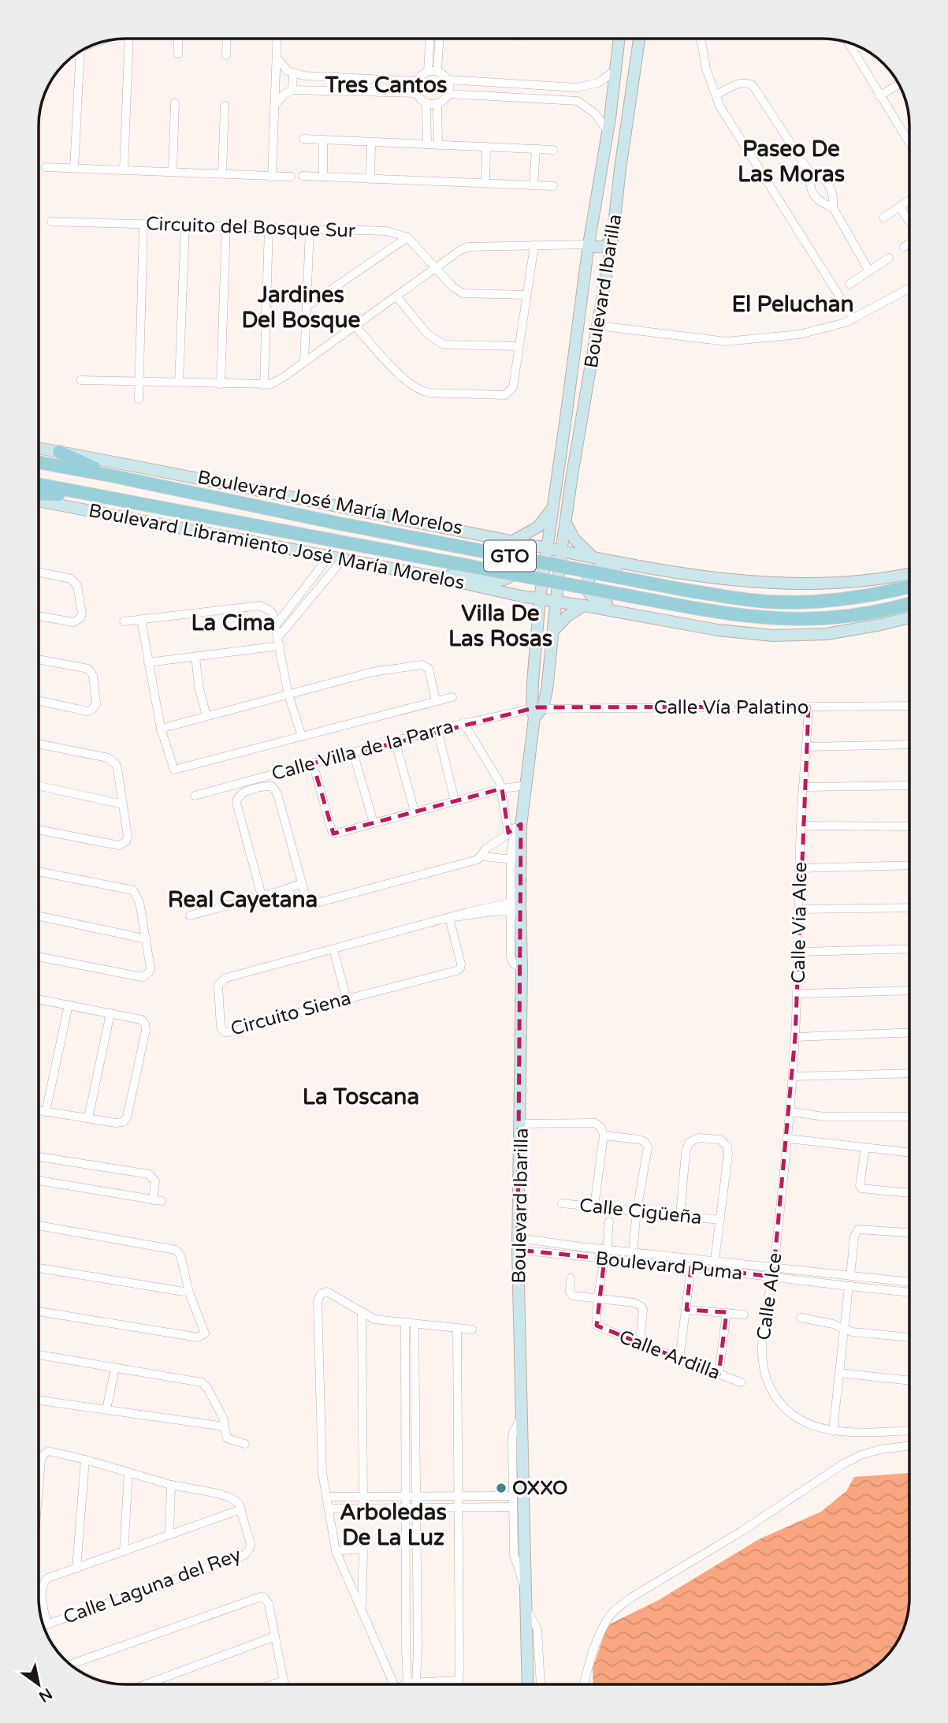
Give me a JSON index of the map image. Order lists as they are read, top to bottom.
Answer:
{
  "streets": {
    "main road": ["Boulevard José María Morelos", "GTO"],
    "street": [
      "Circuito del Bosque Sur",
      "Boulevard Ibarilla",
      "Boulevard Libramiento José María Morelos",
      "Calle Vía Palatino",
      "Calle Villa de la Parra",
      "Calle Vía Alce",
      "Circuito Siena",
      "Calle Cigüeña",
      "Boulevard Puma",
      "Calle Alce",
      "Calle Ardilla",
      "Calle Laguna del Rey"
    ]
  },
  "crossings": [
    ["Boulevard Ibarilla", "Boulevard Libramiento José María Morelos"],
    ["Boulevard Ibarilla", "Calle Vía Palatino"],
    ["Boulevard Ibarilla", "Calle Villa de la Parra"],
    ["Boulevard Ibarilla", "Circuito Siena"],
    ["Boulevard Ibarilla", "Boulevard Puma"],
    ["Calle Vía Palatino", "Calle Villa de la Parra"],
    ["Calle Vía Palatino", "Calle Vía Alce"],
    ["Calle Vía Alce", "Calle Alce"],
    ["Boulevard Puma", "Calle Alce"]
  ],
  "districts": [
    "Tres Cantos",
    "Paseo De Las Moras",
    "Jardines Del Bosque",
    "El Peluchan",
    "Villa De Las Rosas",
    "La Cima",
    "Real Cayetana",
    "La Toscana",
    "Arboledas De La Luz"
  ],
  "places": ["OXXO"],
  "north": "bottom right"
}
